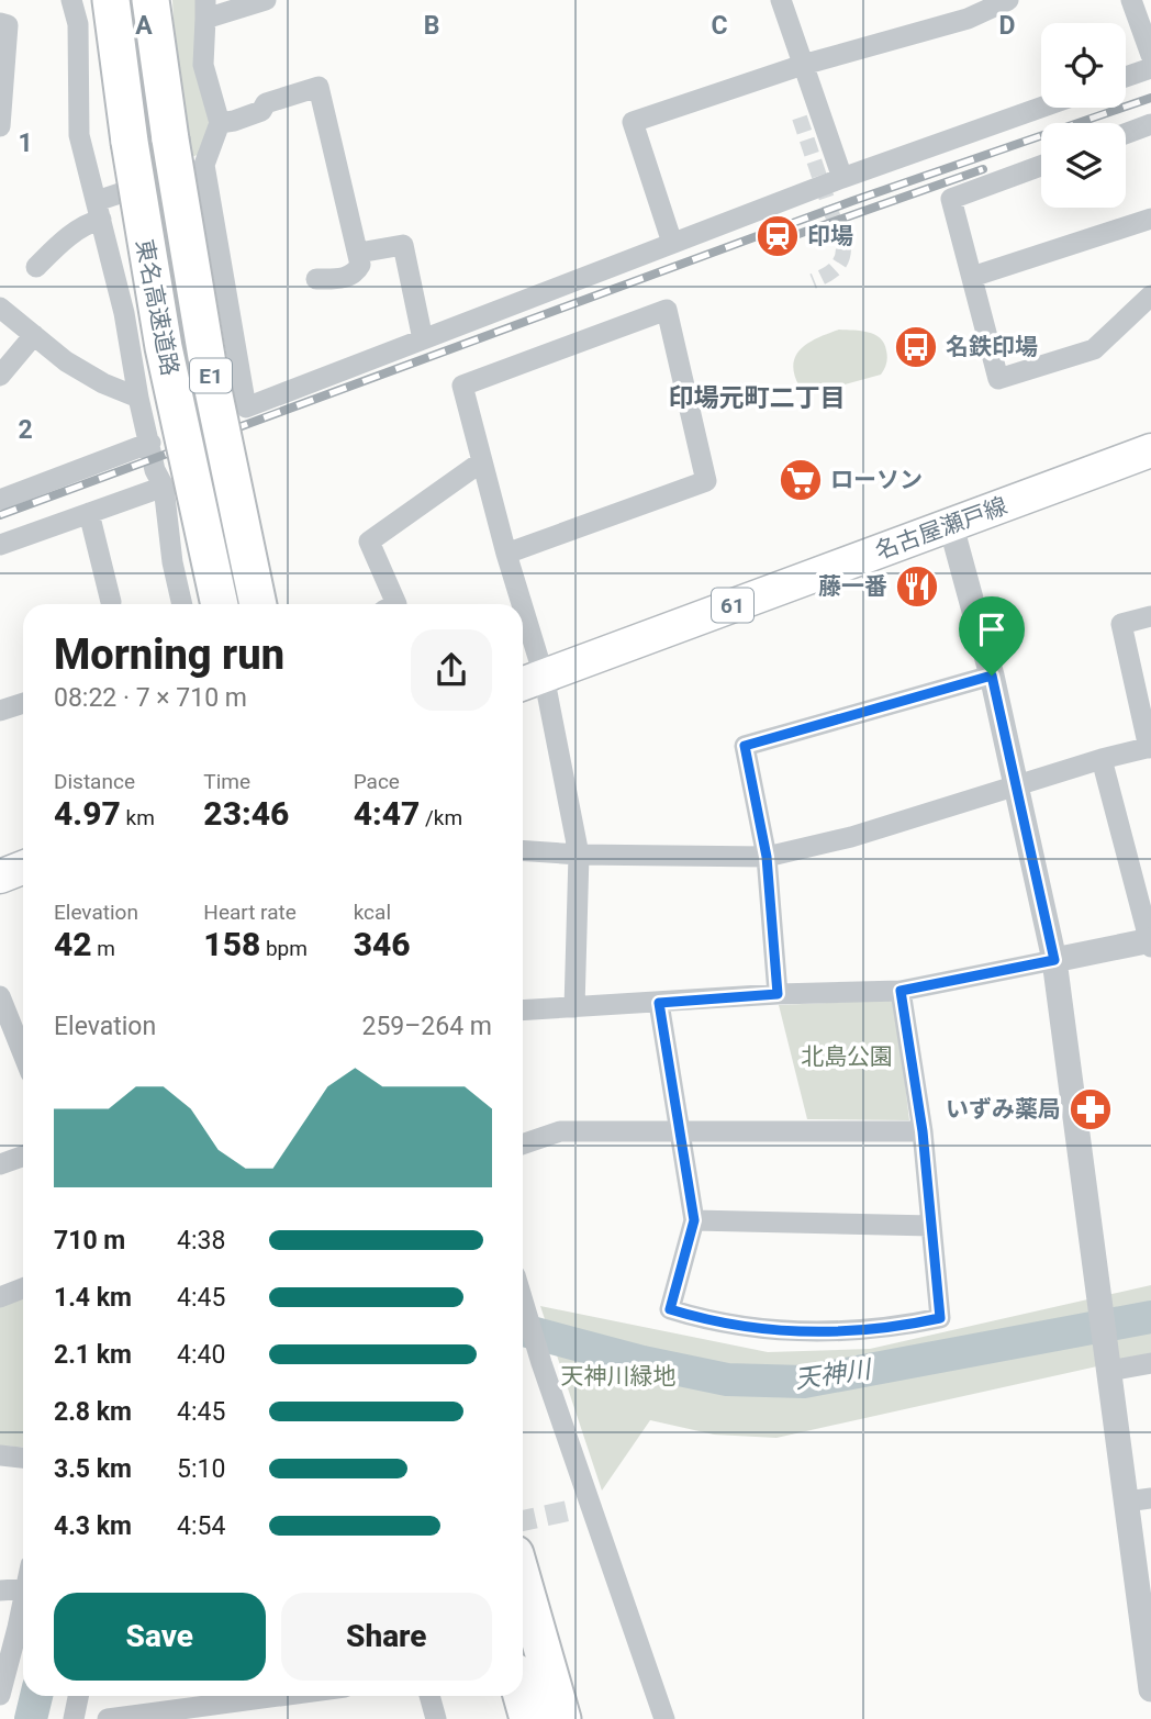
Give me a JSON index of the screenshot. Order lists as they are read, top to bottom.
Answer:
{
  "streets": {
    "highway": ["東名高速道路", "E1"],
    "main road": ["名古屋瀬戸線", "61"]
  },
  "districts": ["印場元町二丁目"],
  "water": ["天神川"],
  "parks": ["北島公園", "天神川緑地"],
  "places": {
    "station": ["印場"],
    "bus stop": ["名鉄印場"],
    "supermarket": ["ローソン"],
    "restaurant": ["藤一番"],
    "pharmacy": ["いずみ薬局"]
  },
  "page": {
    "heading": ["Morning run", "08:22 · 7 × 710 m"],
    "stats": [
      ["Distance", "4.97 km"],
      ["Time", "23:46"],
      ["Pace", "4:47 /km"],
      ["Elevation", "42 m"],
      ["Heart rate", "158 bpm"],
      ["kcal", "346"]
    ],
    "chart": ["Elevation", "259–264 m"],
    "list": [
      {
        "name": "710 m",
        "note": "4:38"
      },
      {
        "name": "1.4 km",
        "note": "4:45"
      },
      {
        "name": "2.1 km",
        "note": "4:40"
      },
      {
        "name": "2.8 km",
        "note": "4:45"
      },
      {
        "name": "3.5 km",
        "note": "5:10"
      },
      {
        "name": "4.3 km",
        "note": "4:54"
      }
    ],
    "buttons": ["Save", "Share"]
  },
  "grid": {
    "columns": [
      "A",
      "B",
      "C",
      "D"
    ],
    "rows": ["1", "2"]
  }
}
